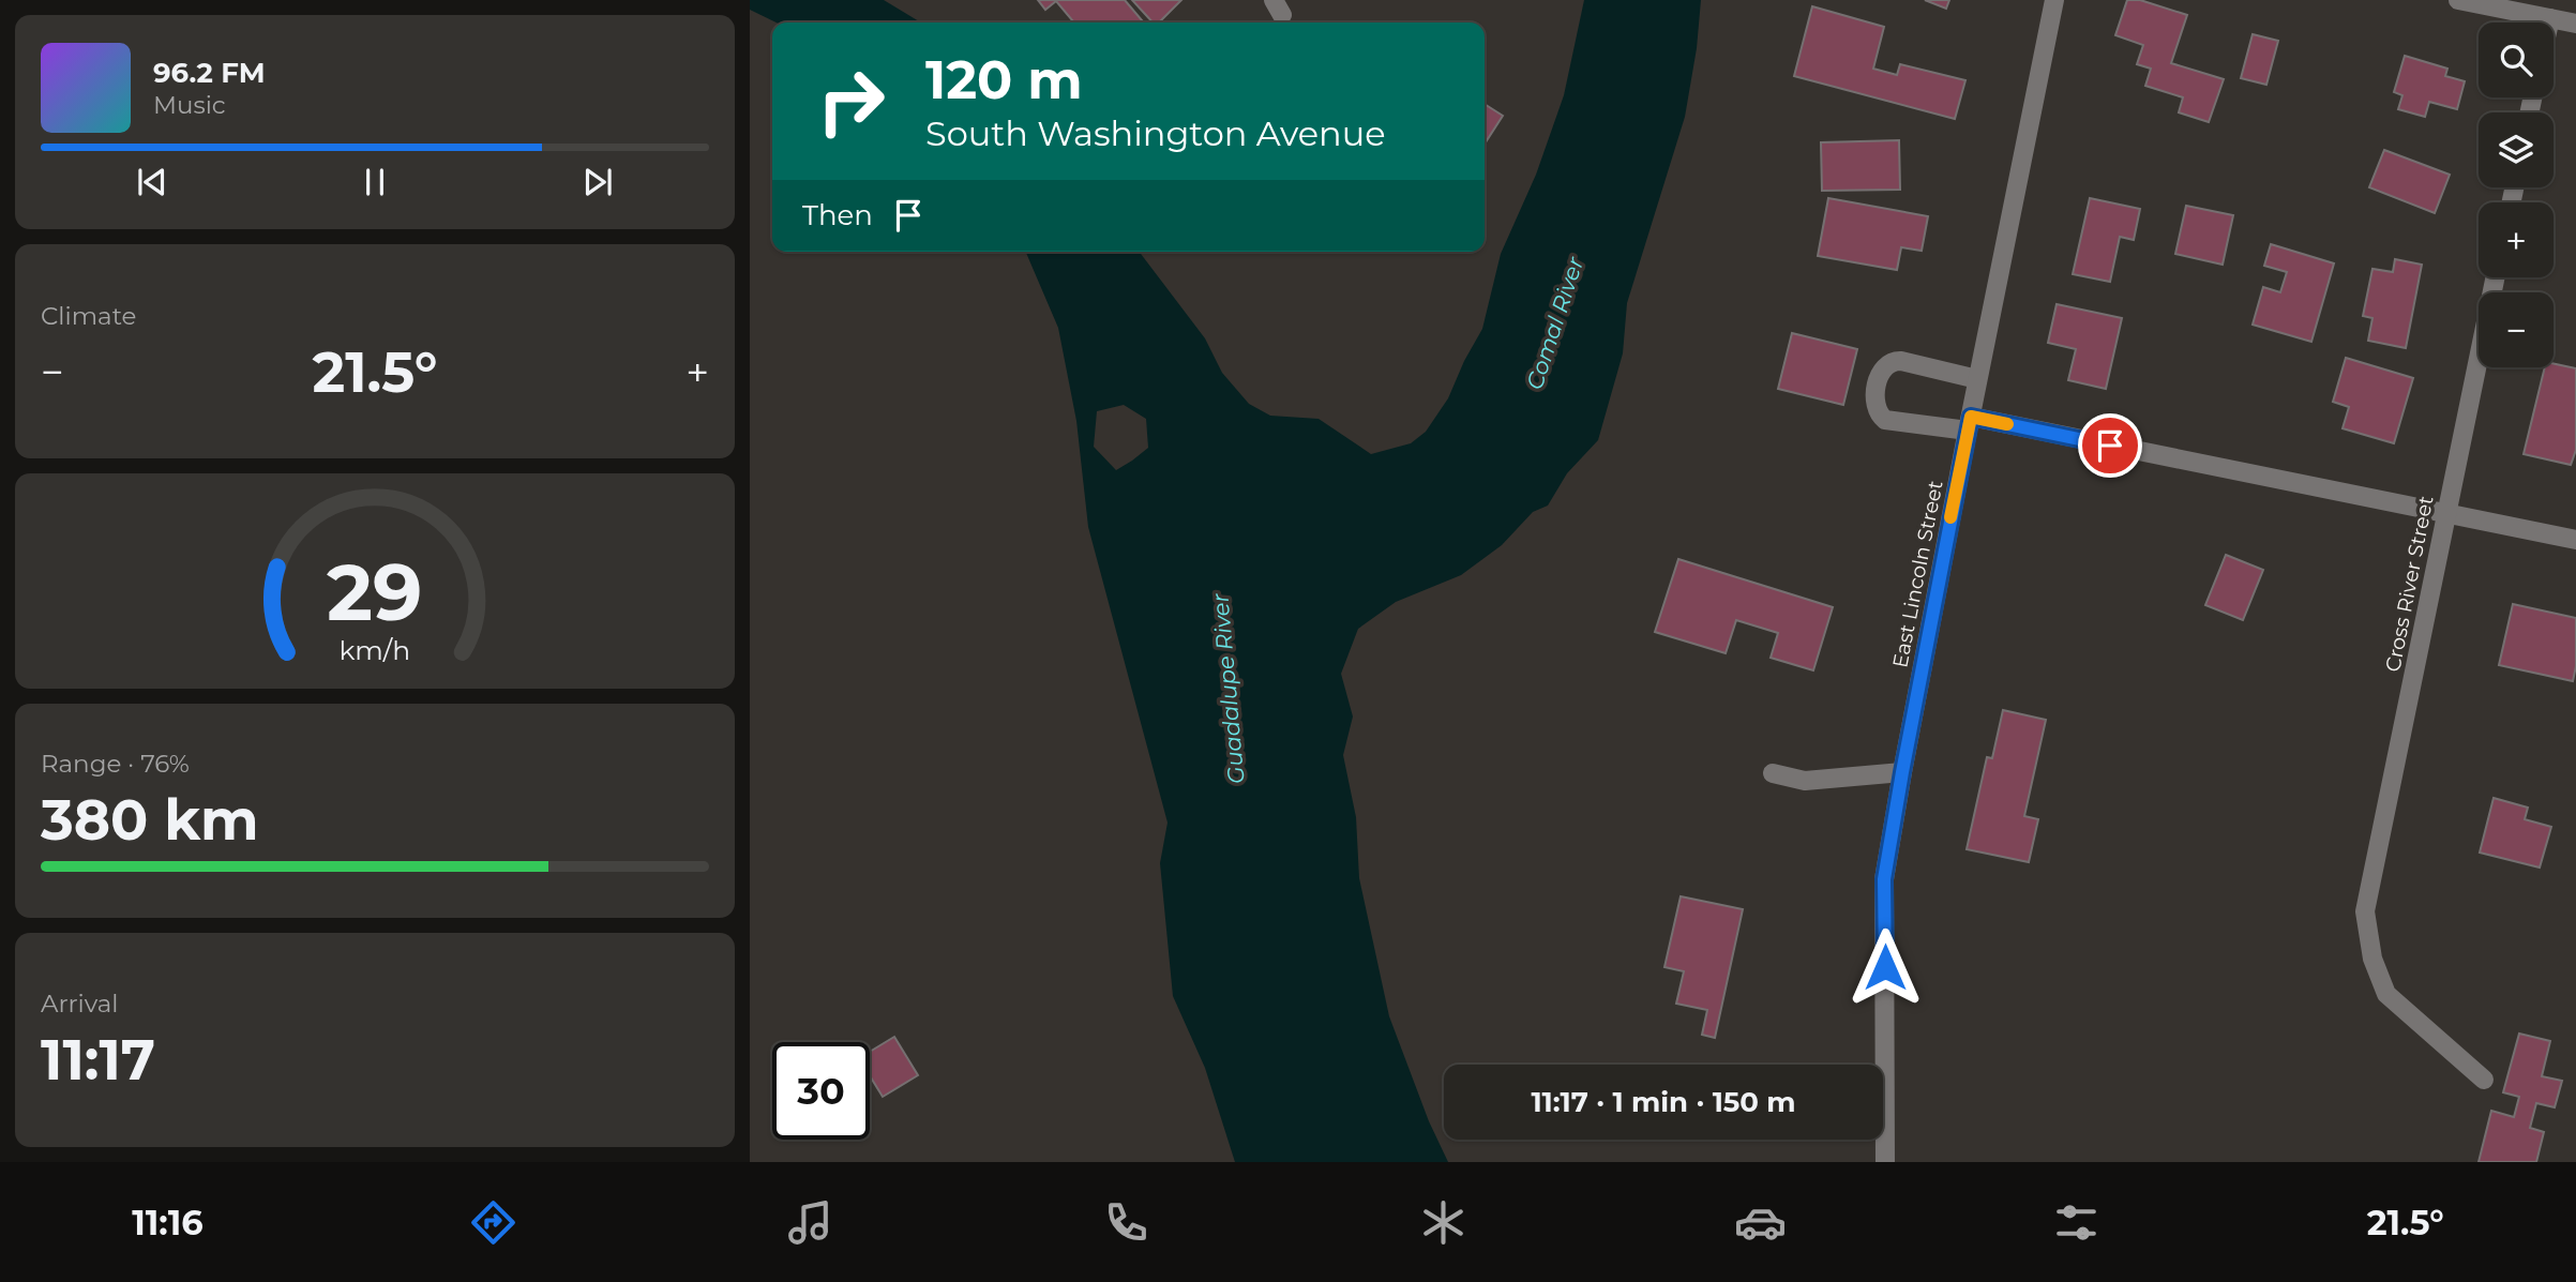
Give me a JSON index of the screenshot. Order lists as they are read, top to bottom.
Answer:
{
  "streets": {
    "street": ["East Lincoln Street", "Cross River Street"]
  },
  "water": ["Comal River", "Guadalupe River"],
  "page": {
    "map_buttons": ["+", "−"],
    "turn": ["120 m", "South Washington Avenue"],
    "song": ["96.2 FM", "Music"],
    "then": "Then",
    "tile": [
      "Climate",
      ["Range · 76%", "380 km"],
      ["Arrival", "11:17"]
    ],
    "heat": ["−", "21.5°", "+"],
    "limit": "30",
    "trip": "11:17 · 1 min · 150 m",
    "tabs": ["11:16", "21.5°"],
    "gauge": ["29", "km/h"]
  }
}
